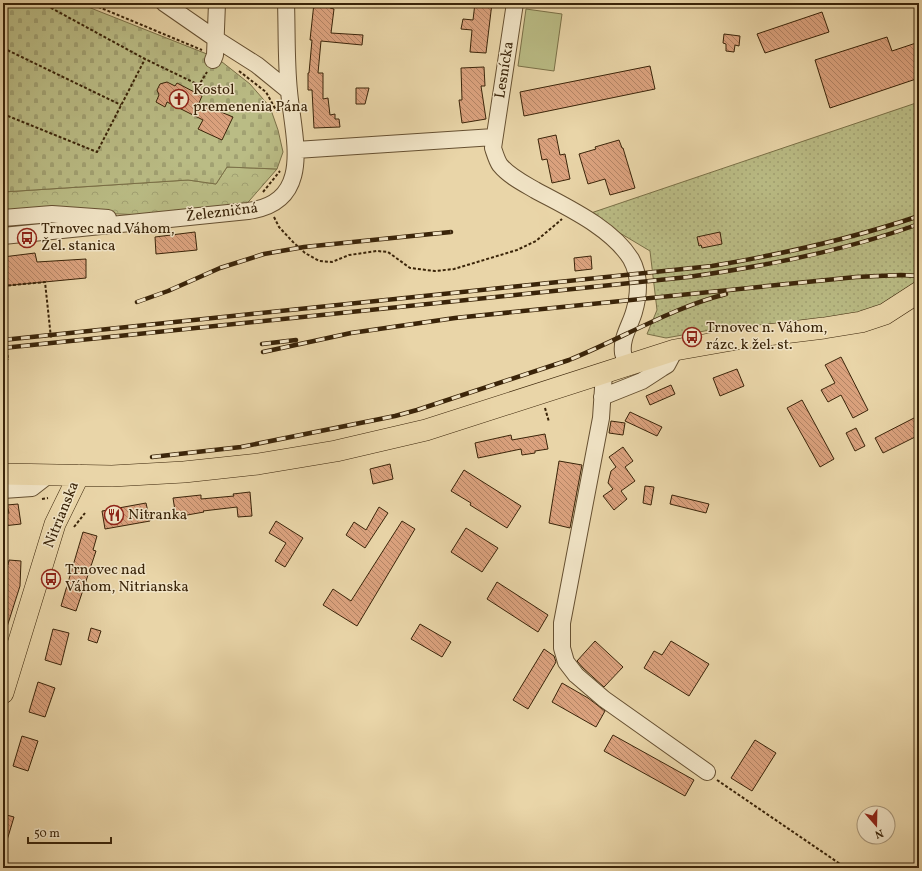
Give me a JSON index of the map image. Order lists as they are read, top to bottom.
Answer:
{
  "streets": {
    "main road": ["Nitrianska"],
    "street": ["Lesnícka", "Železničná"]
  },
  "places": {
    "church": ["Kostol premenenia Pána"],
    "bus stop": ["Trnovec nad Váhom, Žel. stanica", "Trnovec n. Váhom, rázc. k žel. st.", "Trnovec nad Váhom, Nitrianska"],
    "restaurant": ["Nitranka"]
  },
  "scale_bar": "50 m",
  "north": "bottom"
}
